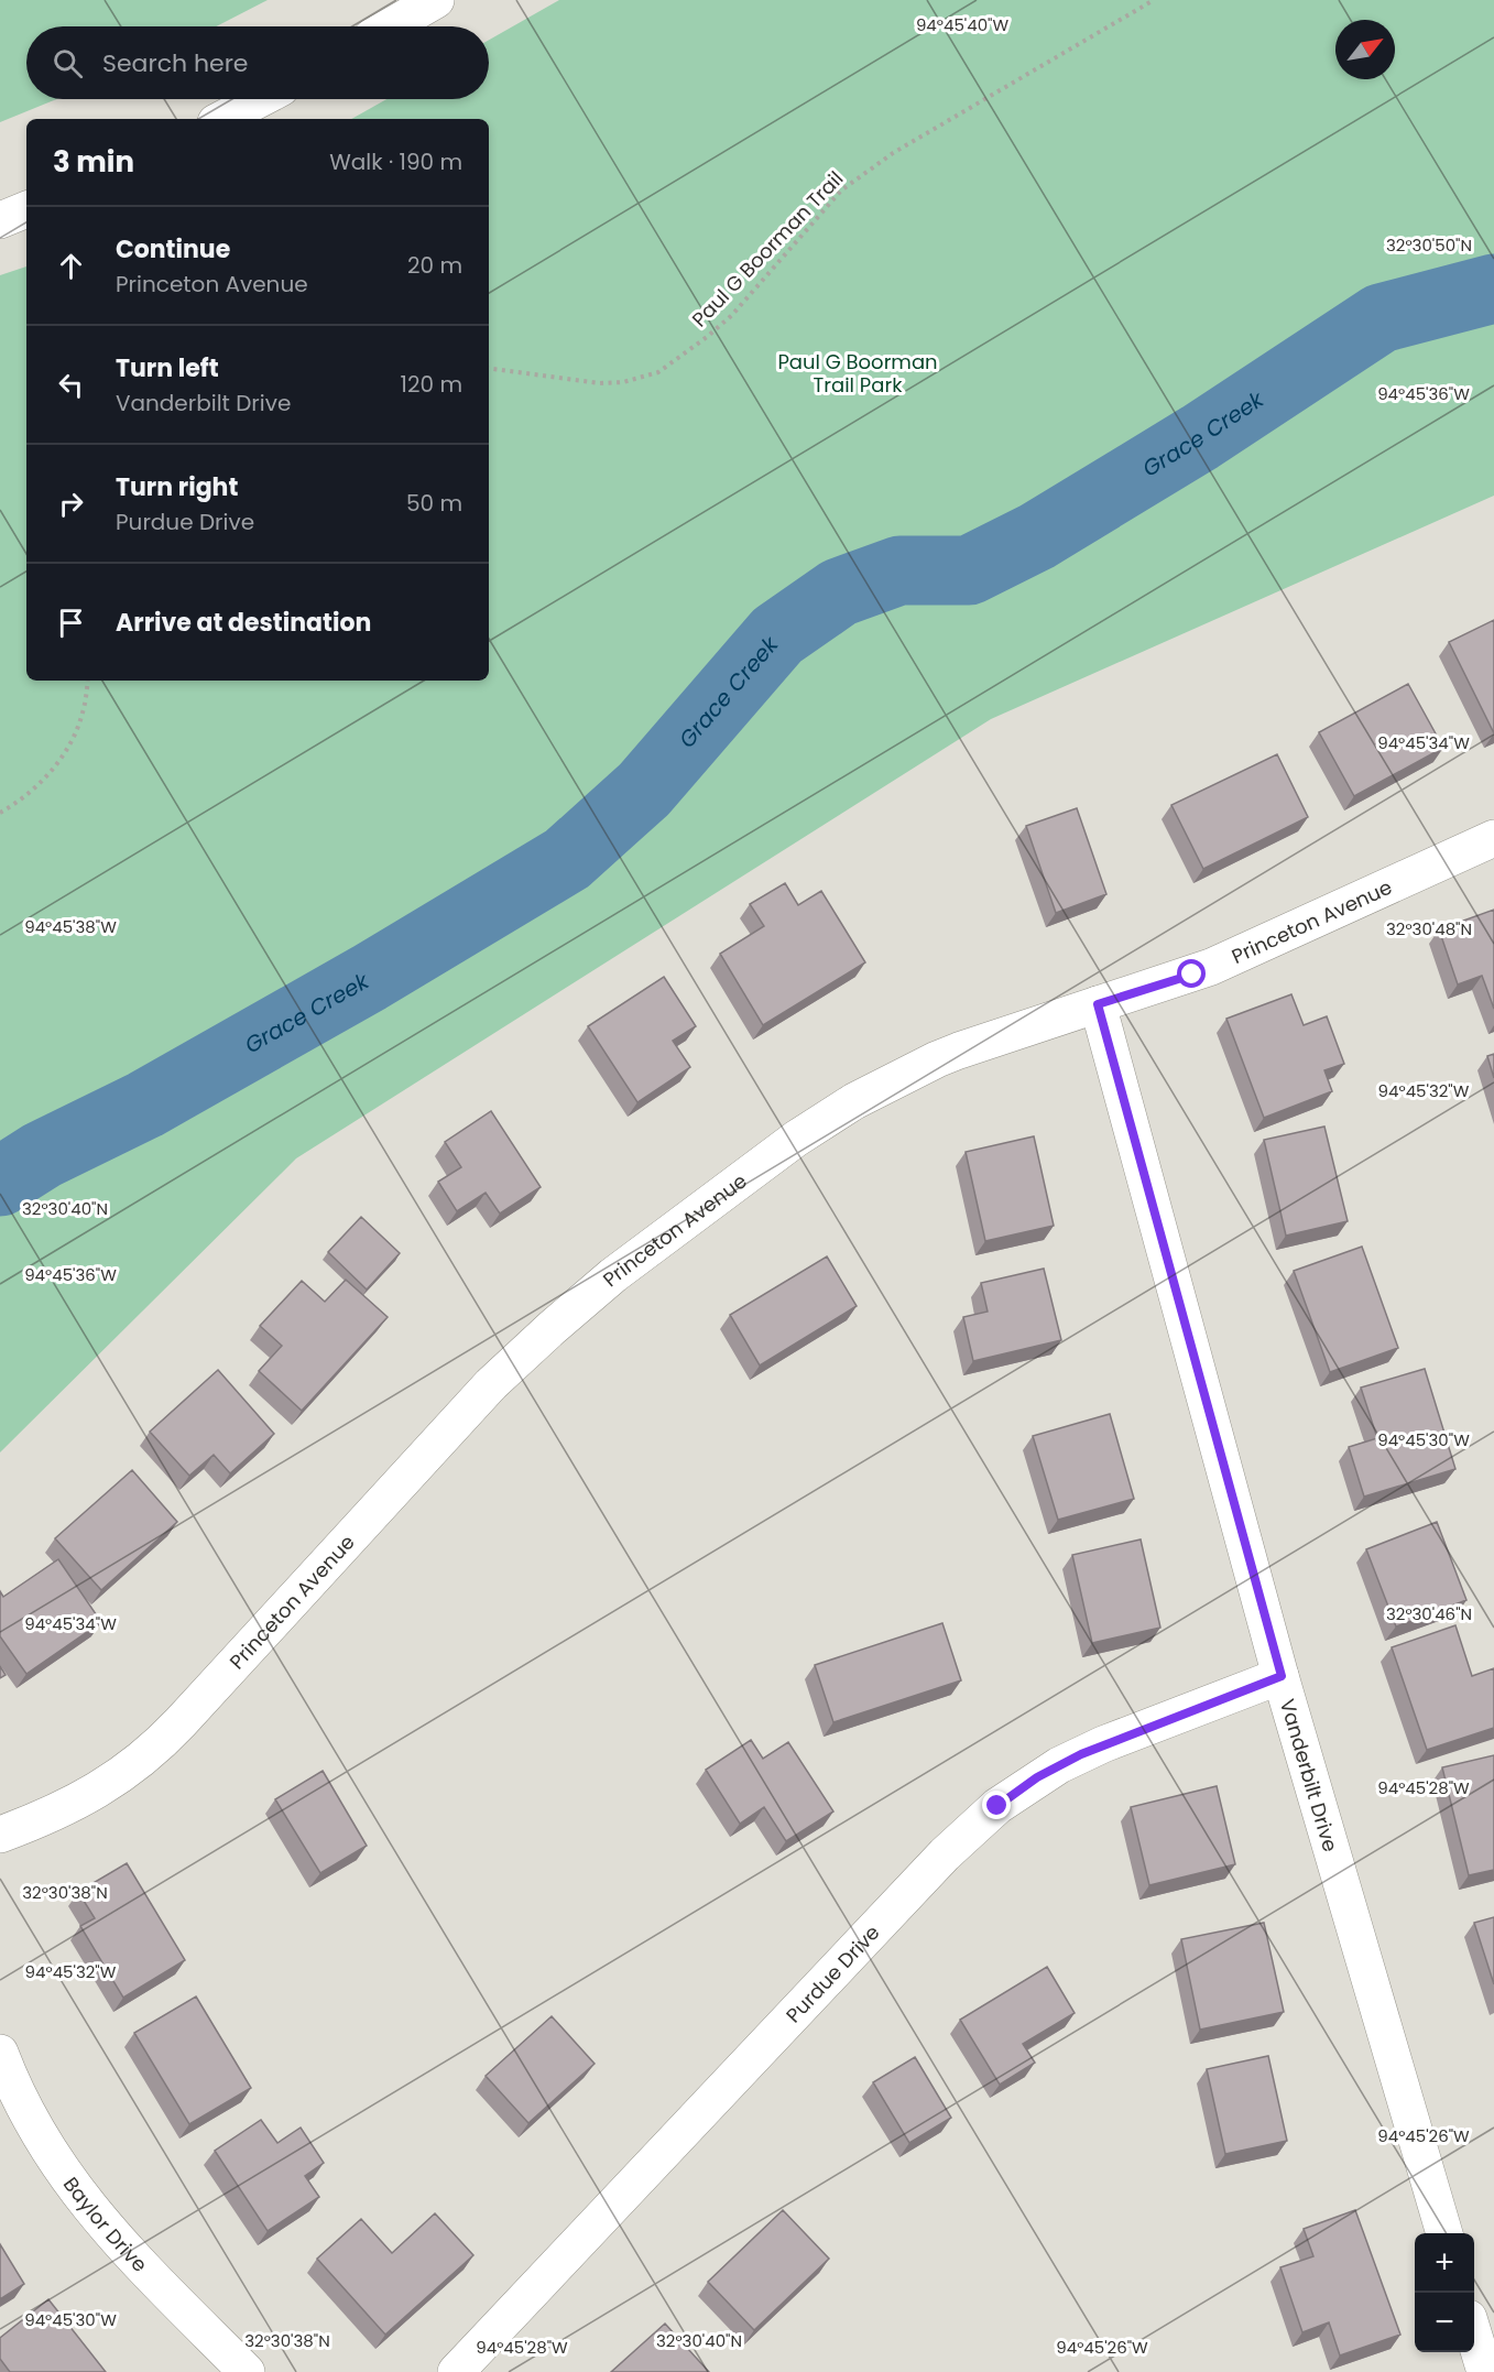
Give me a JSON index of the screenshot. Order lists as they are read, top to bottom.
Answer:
{
  "streets": {
    "street": [
      "Princeton Avenue",
      "Vanderbilt Drive",
      "Purdue Drive",
      "Baylor Drive"
    ],
    "path": ["Paul G Boorman Trail"]
  },
  "crossings": [
    ["Princeton Avenue", "Vanderbilt Drive"],
    ["Vanderbilt Drive", "Purdue Drive"]
  ],
  "water": ["Grace Creek"],
  "parks": ["Paul G Boorman Trail Park"],
  "north": "top right",
  "page": {
    "search": "Search here",
    "heading": ["3 min", "Walk · 190 m"],
    "list": [
      ["Continue", "Princeton Avenue", "20 m"],
      ["Turn left", "Vanderbilt Drive", "120 m"],
      ["Turn right", "Purdue Drive", "50 m"],
      "Arrive at destination"
    ],
    "map_buttons": ["+", "−"]
  },
  "coordinates": [
    "94°45'40\"W",
    "32°30'50\"N",
    "94°45'36\"W",
    "94°45'34\"W",
    "94°45'38\"W",
    "32°30'48\"N",
    "94°45'32\"W",
    "32°30'40\"N",
    "94°45'30\"W",
    "32°30'46\"N",
    "94°45'28\"W",
    "32°30'38\"N",
    "94°45'26\"W"
  ]
}
